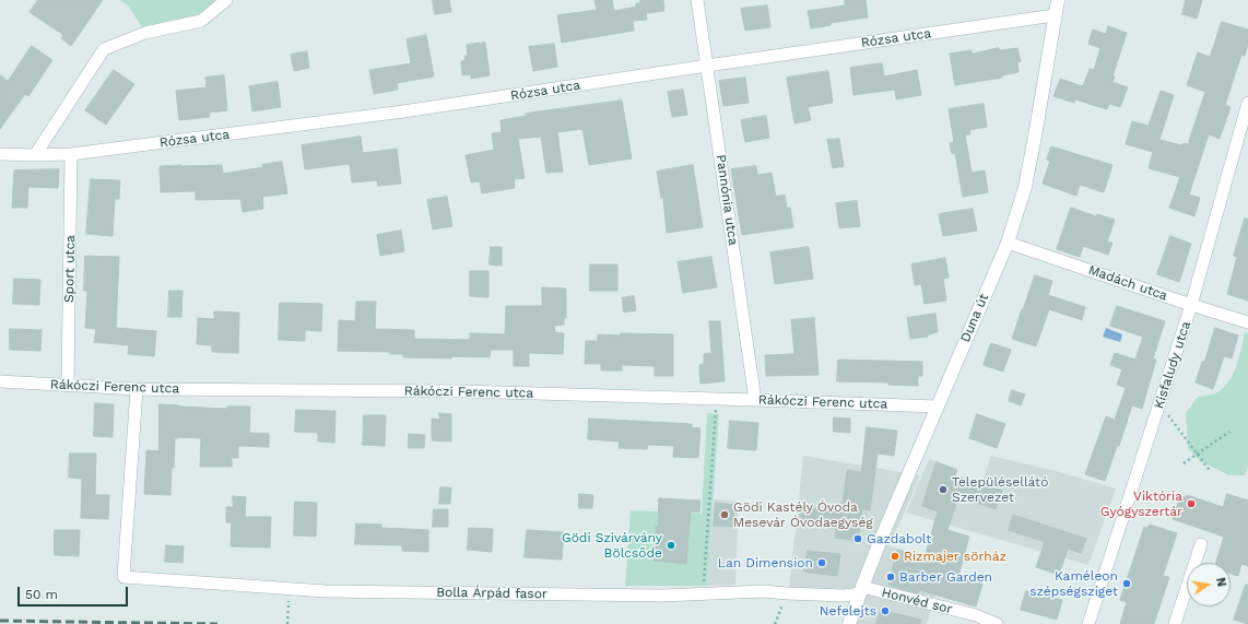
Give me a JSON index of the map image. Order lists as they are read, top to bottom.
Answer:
{
  "streets": {
    "street": [
      "Rózsa utca",
      "Pannónia utca",
      "Sport utca",
      "Madách utca",
      "Duna út",
      "Kisfaludy utca",
      "Rákóczi Ferenc utca",
      "Bolla Árpád fasor",
      "Honvéd sor"
    ]
  },
  "crossings": [
    ["Rózsa utca", "Pannónia utca"],
    ["Rózsa utca", "Sport utca"],
    ["Rózsa utca", "Duna út"],
    ["Pannónia utca", "Rákóczi Ferenc utca"],
    ["Sport utca", "Rákóczi Ferenc utca"],
    ["Madách utca", "Duna út"],
    ["Madách utca", "Kisfaludy utca"],
    ["Duna út", "Rákóczi Ferenc utca"],
    ["Duna út", "Bolla Árpád fasor"],
    ["Duna út", "Honvéd sor"],
    ["Rákóczi Ferenc utca", "Bolla Árpád fasor"],
    ["Bolla Árpád fasor", "Honvéd sor"]
  ],
  "places": [
    "Településellátó Szervezet",
    "Viktória Gyógyszertár",
    "Gödi Kastély Óvoda Mesevár Óvodaegység",
    "Gazdabolt",
    "Gödi Szivárvány Bölcsőde",
    "Rizmajer sörház",
    "Lan Dimension",
    "Barber Garden",
    "Kaméleon szépségsziget",
    "Nefelejts"
  ],
  "scale_bar": "50 m",
  "north": "right"
}
